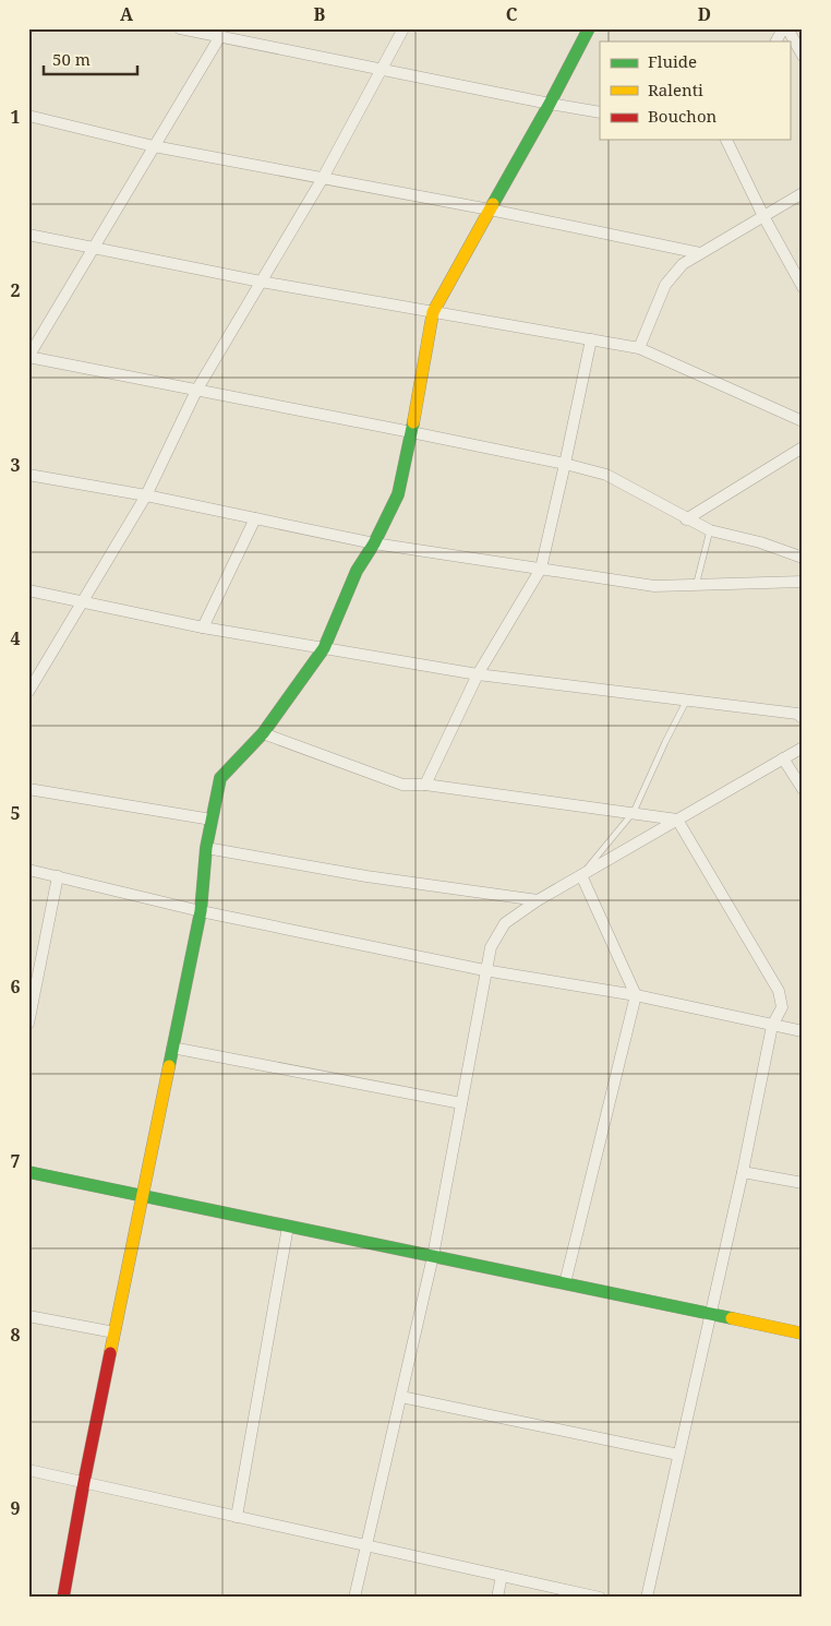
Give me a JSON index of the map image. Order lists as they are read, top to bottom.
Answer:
{
  "legend": ["Fluide", "Ralenti", "Bouchon"],
  "scale_bar": "50 m",
  "grid": {
    "columns": [
      "A",
      "B",
      "C",
      "D"
    ],
    "rows": [
      "1",
      "2",
      "3",
      "4",
      "5",
      "6",
      "7",
      "8",
      "9"
    ]
  }
}
